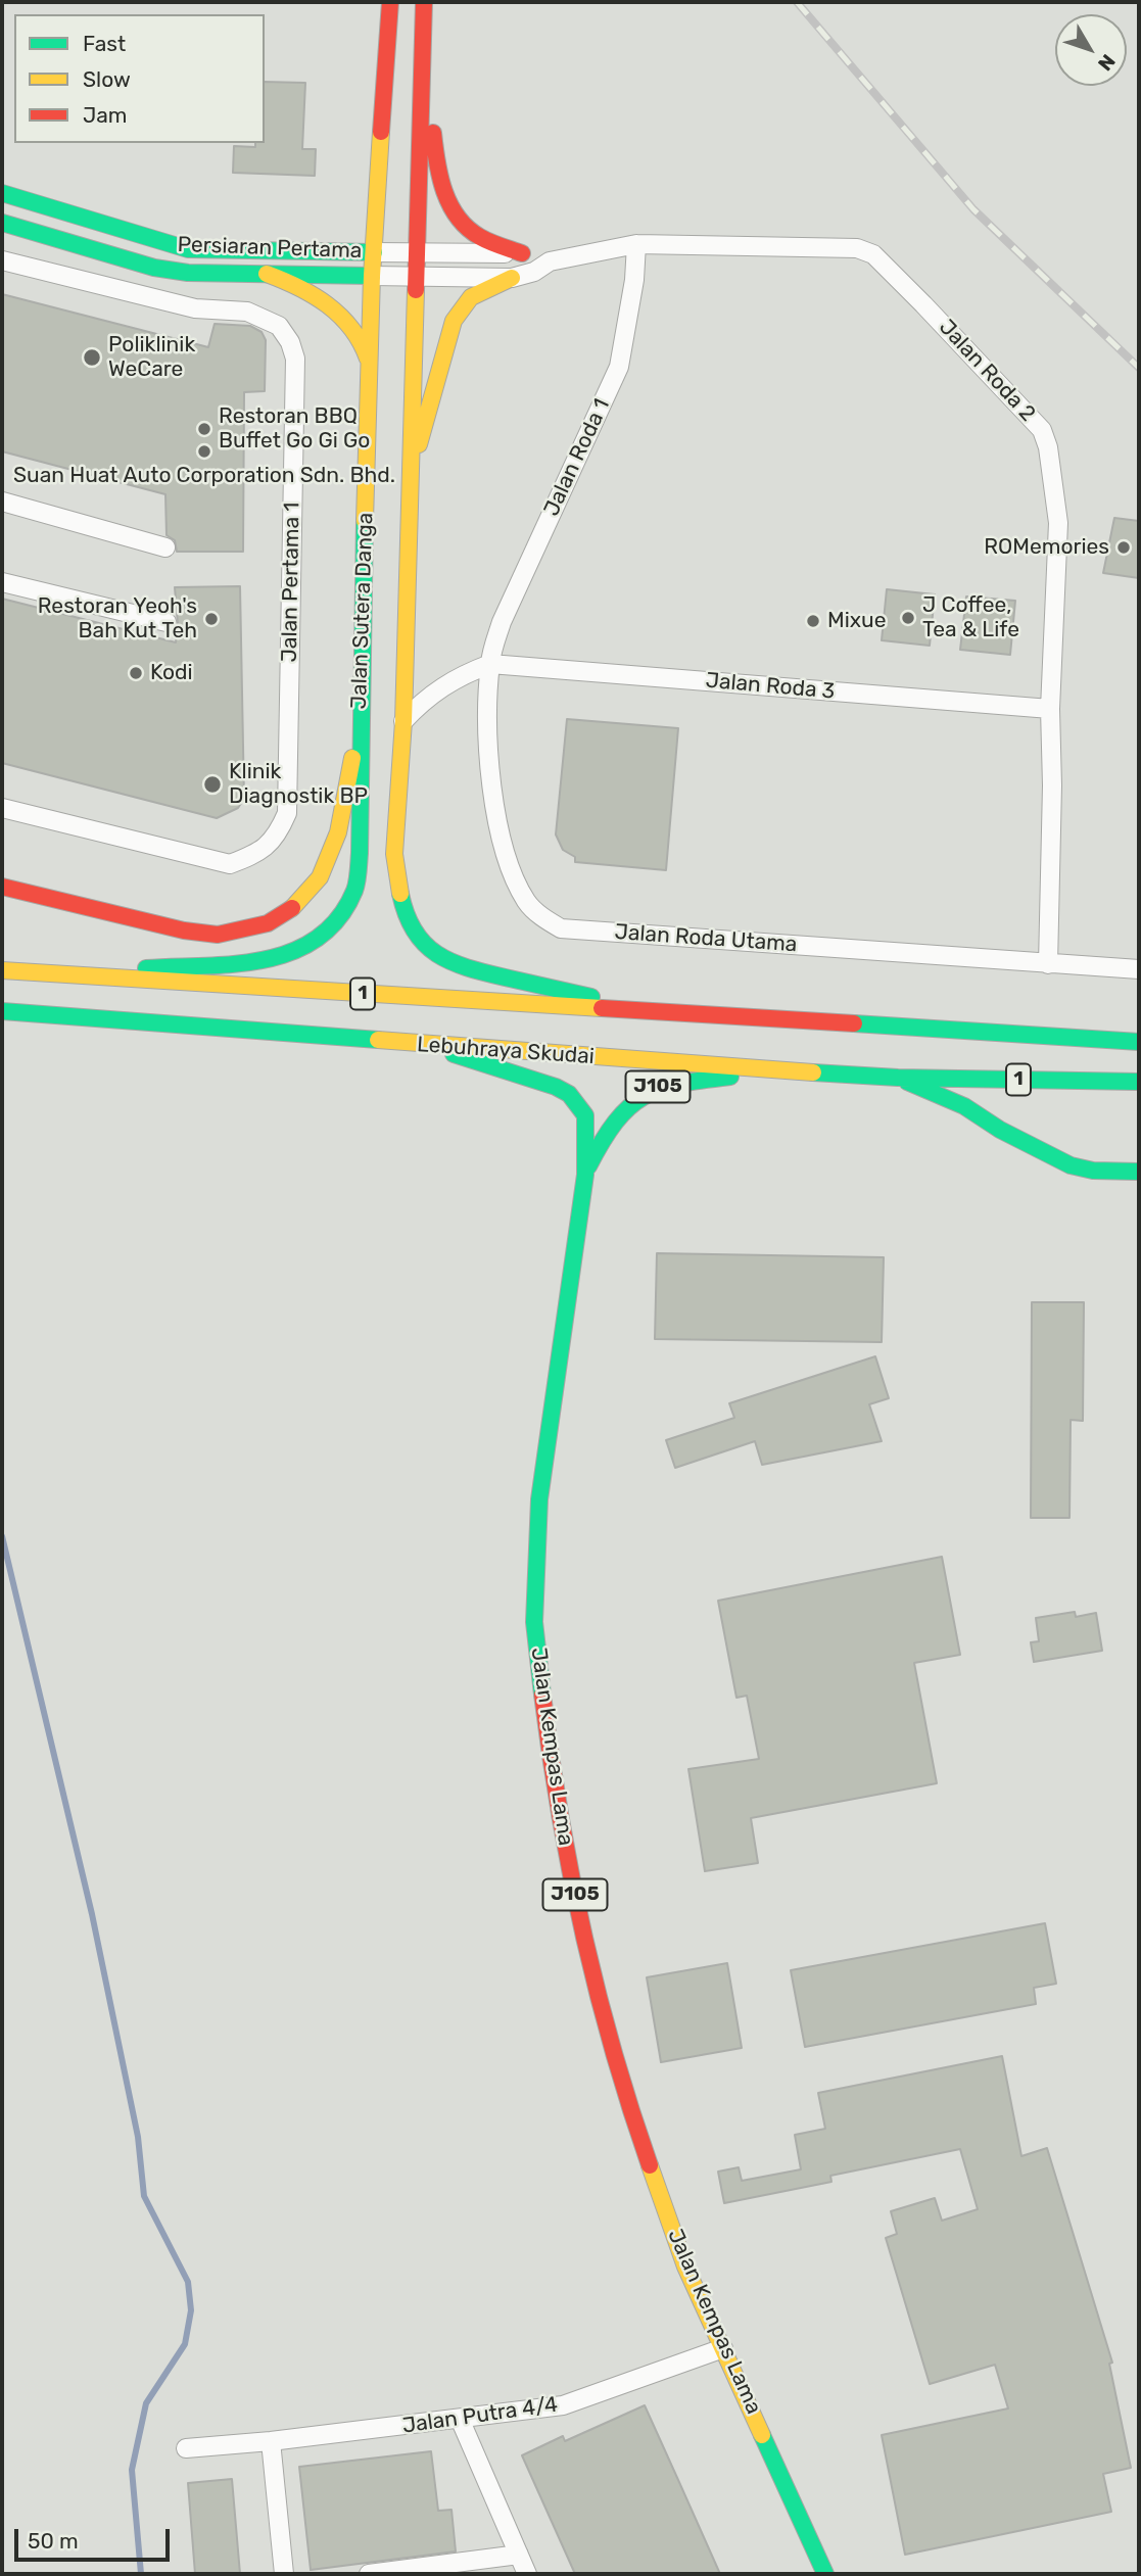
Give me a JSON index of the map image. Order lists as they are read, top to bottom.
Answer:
{
  "streets": {
    "main road": [
      "Persiaran Pertama",
      "Jalan Sutera Danga",
      "1",
      "Lebuhraya Skudai",
      "J105",
      "Jalan Kempas Lama"
    ],
    "street": [
      "Jalan Roda 2",
      "Jalan Roda 1",
      "Jalan Pertama 1",
      "Jalan Roda 3",
      "Jalan Roda Utama",
      "Jalan Putra 4/4"
    ]
  },
  "crossings": [
    ["Persiaran Pertama", "Jalan Roda 2"],
    ["Persiaran Pertama", "Jalan Sutera Danga"],
    ["Jalan Roda 2", "Jalan Roda 1"],
    ["Jalan Roda 2", "Jalan Sutera Danga"],
    ["Jalan Roda 2", "Jalan Roda 3"],
    ["Jalan Roda 2", "Jalan Roda Utama"],
    ["Jalan Roda 1", "Jalan Roda 3"],
    ["Jalan Roda 1", "Jalan Roda Utama"],
    ["Jalan Sutera Danga", "1"],
    ["Jalan Roda 3", "Jalan Roda Utama"],
    ["Lebuhraya Skudai", "Jalan Kempas Lama"],
    ["Jalan Kempas Lama", "Jalan Putra 4/4"]
  ],
  "places": [
    "Poliklinik WeCare",
    "Restoran BBQ Buffet Go Gi Go",
    "Suan Huat Auto Corporation Sdn. Bhd.",
    "ROMemories",
    "J Coffee, Tea & Life",
    "Restoran Yeoh's Bah Kut Teh",
    "Mixue",
    "Kodi",
    "Klinik Diagnostik BP"
  ],
  "legend": ["Fast", "Slow", "Jam"],
  "scale_bar": "50 m",
  "north": "bottom right"
}
